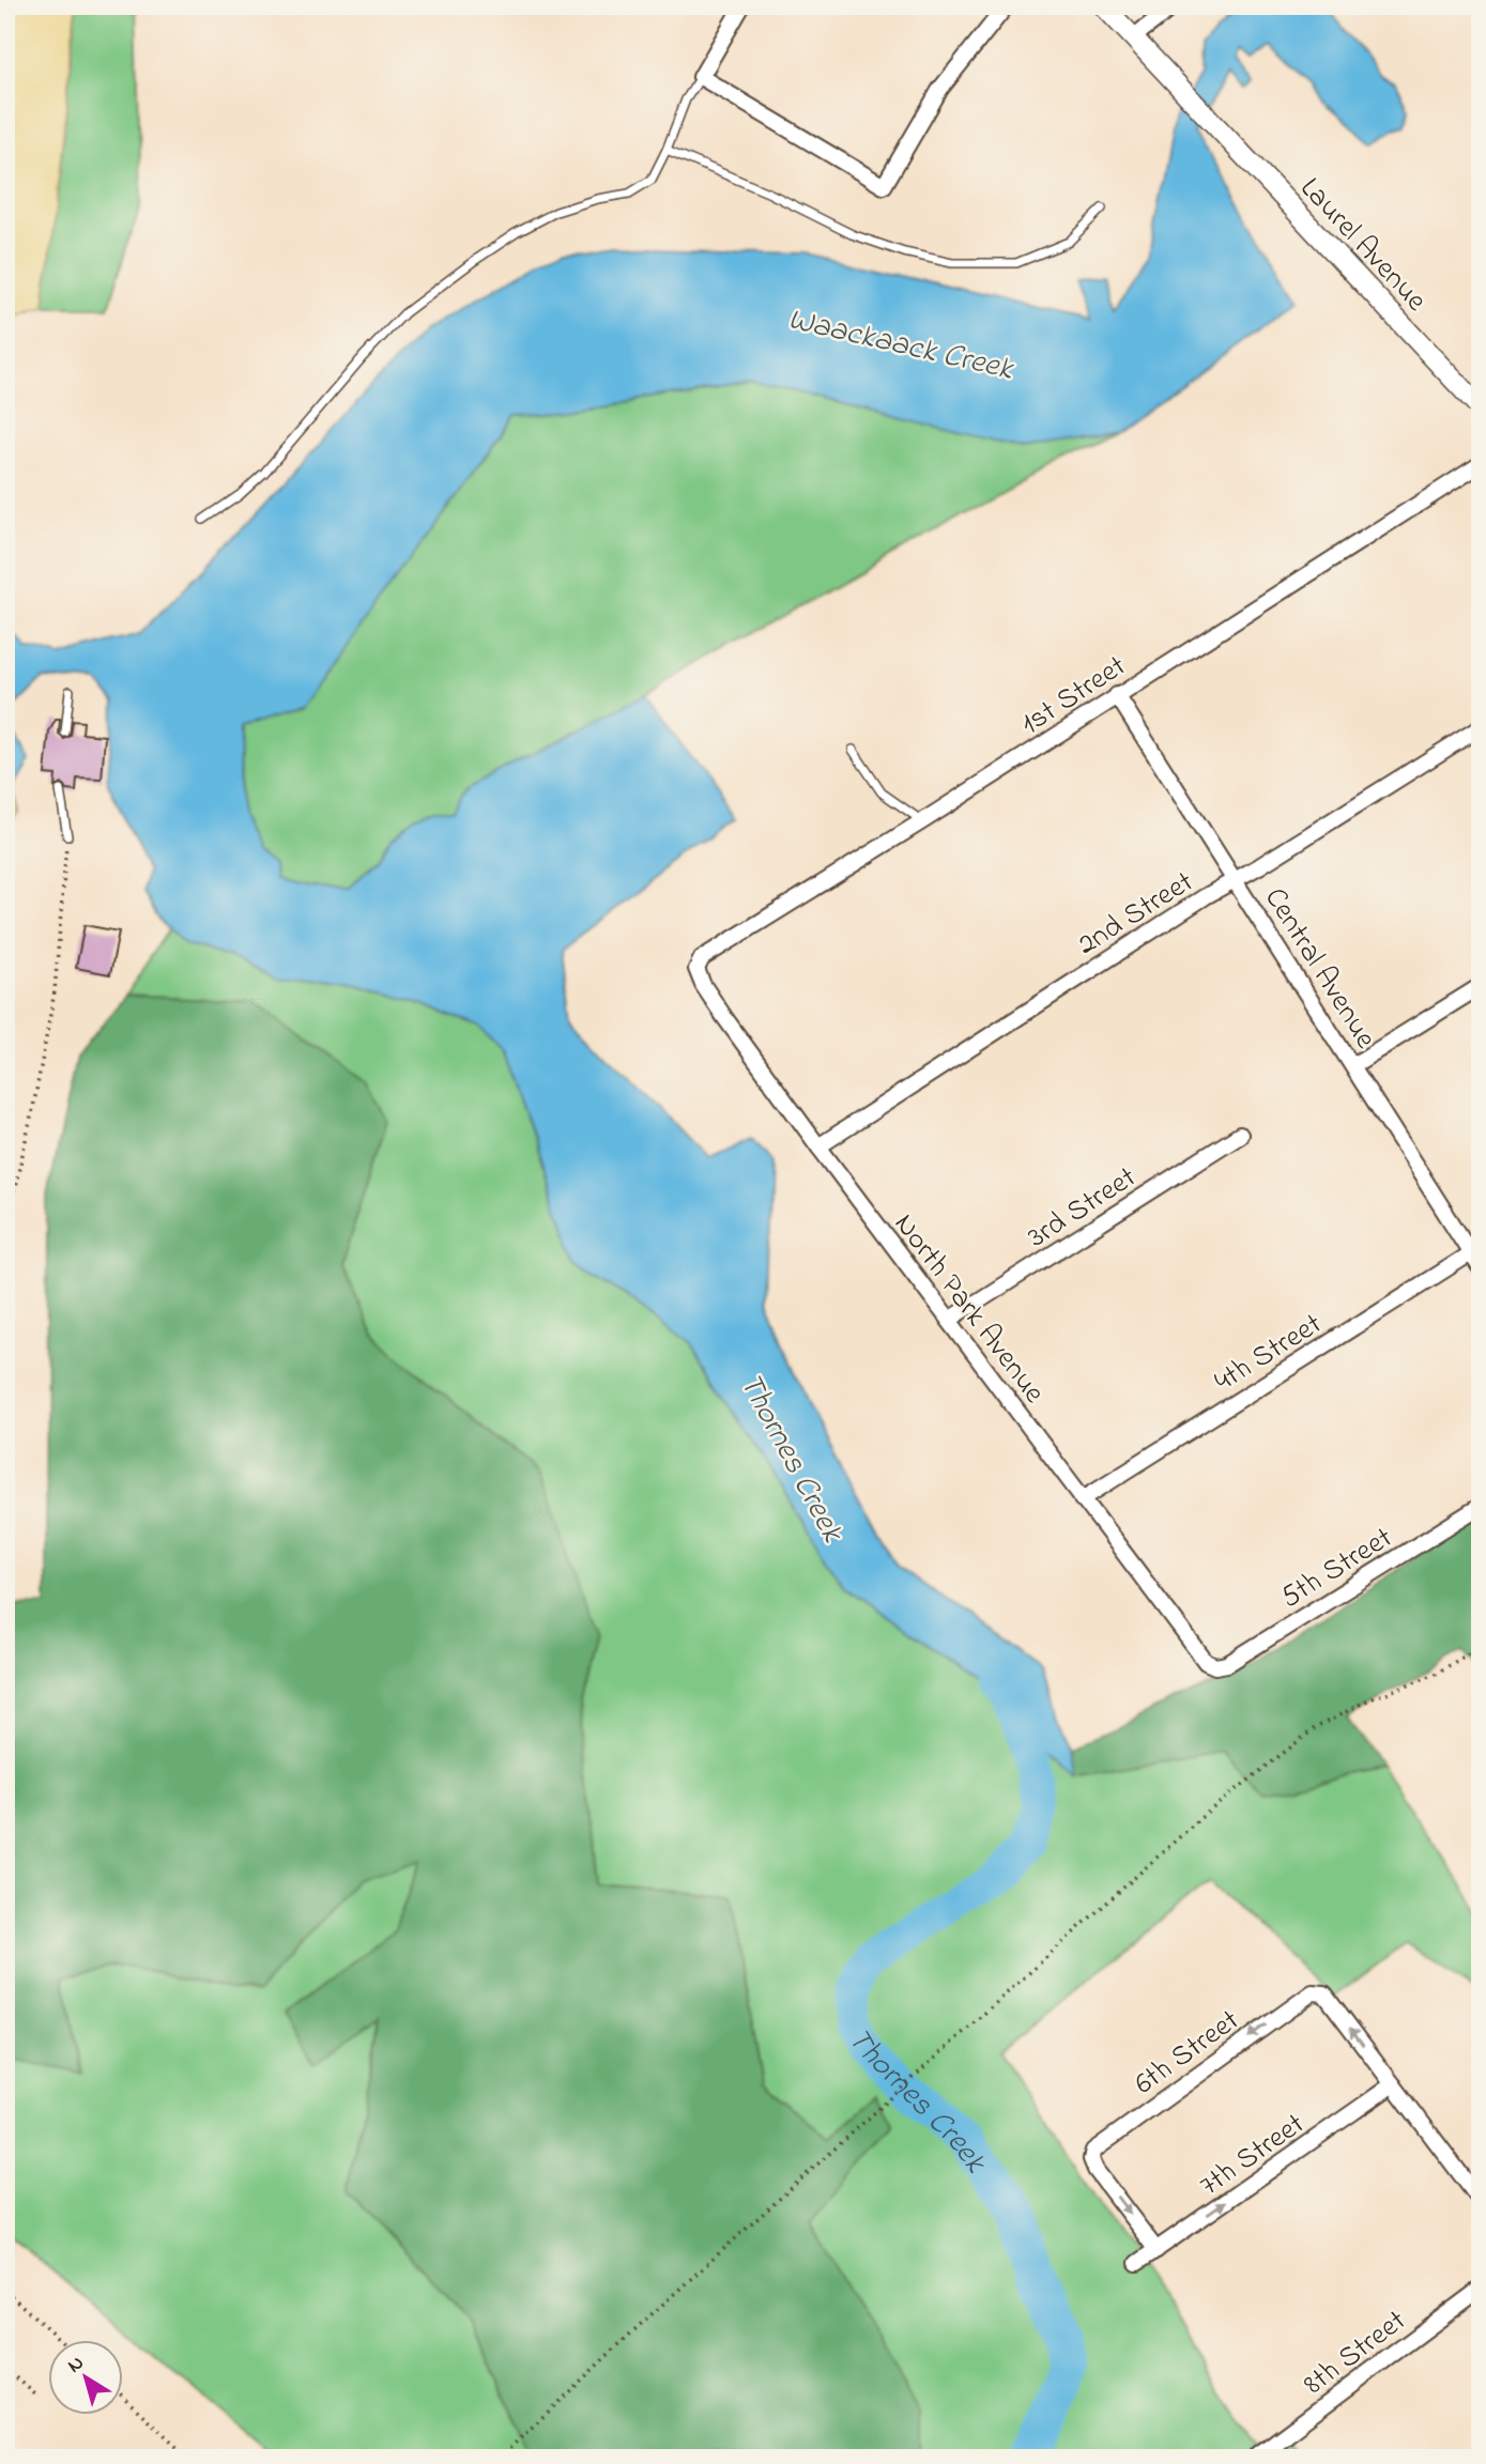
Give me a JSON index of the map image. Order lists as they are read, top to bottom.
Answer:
{
  "streets": {
    "street": [
      "Laurel Avenue",
      "1st Street",
      "2nd Street",
      "Central Avenue",
      "3rd Street",
      "North Park Avenue",
      "4th Street",
      "5th Street",
      "6th Street",
      "7th Street",
      "8th Street"
    ]
  },
  "crossings": [
    ["1st Street", "Central Avenue"],
    ["1st Street", "North Park Avenue"],
    ["2nd Street", "Central Avenue"],
    ["2nd Street", "North Park Avenue"],
    ["Central Avenue", "4th Street"],
    ["3rd Street", "North Park Avenue"],
    ["North Park Avenue", "4th Street"],
    ["North Park Avenue", "5th Street"],
    ["6th Street", "7th Street"]
  ],
  "one_way": ["7th Street"],
  "water": ["Waackaack Creek", "Thornes Creek"],
  "north": "top left"
}
